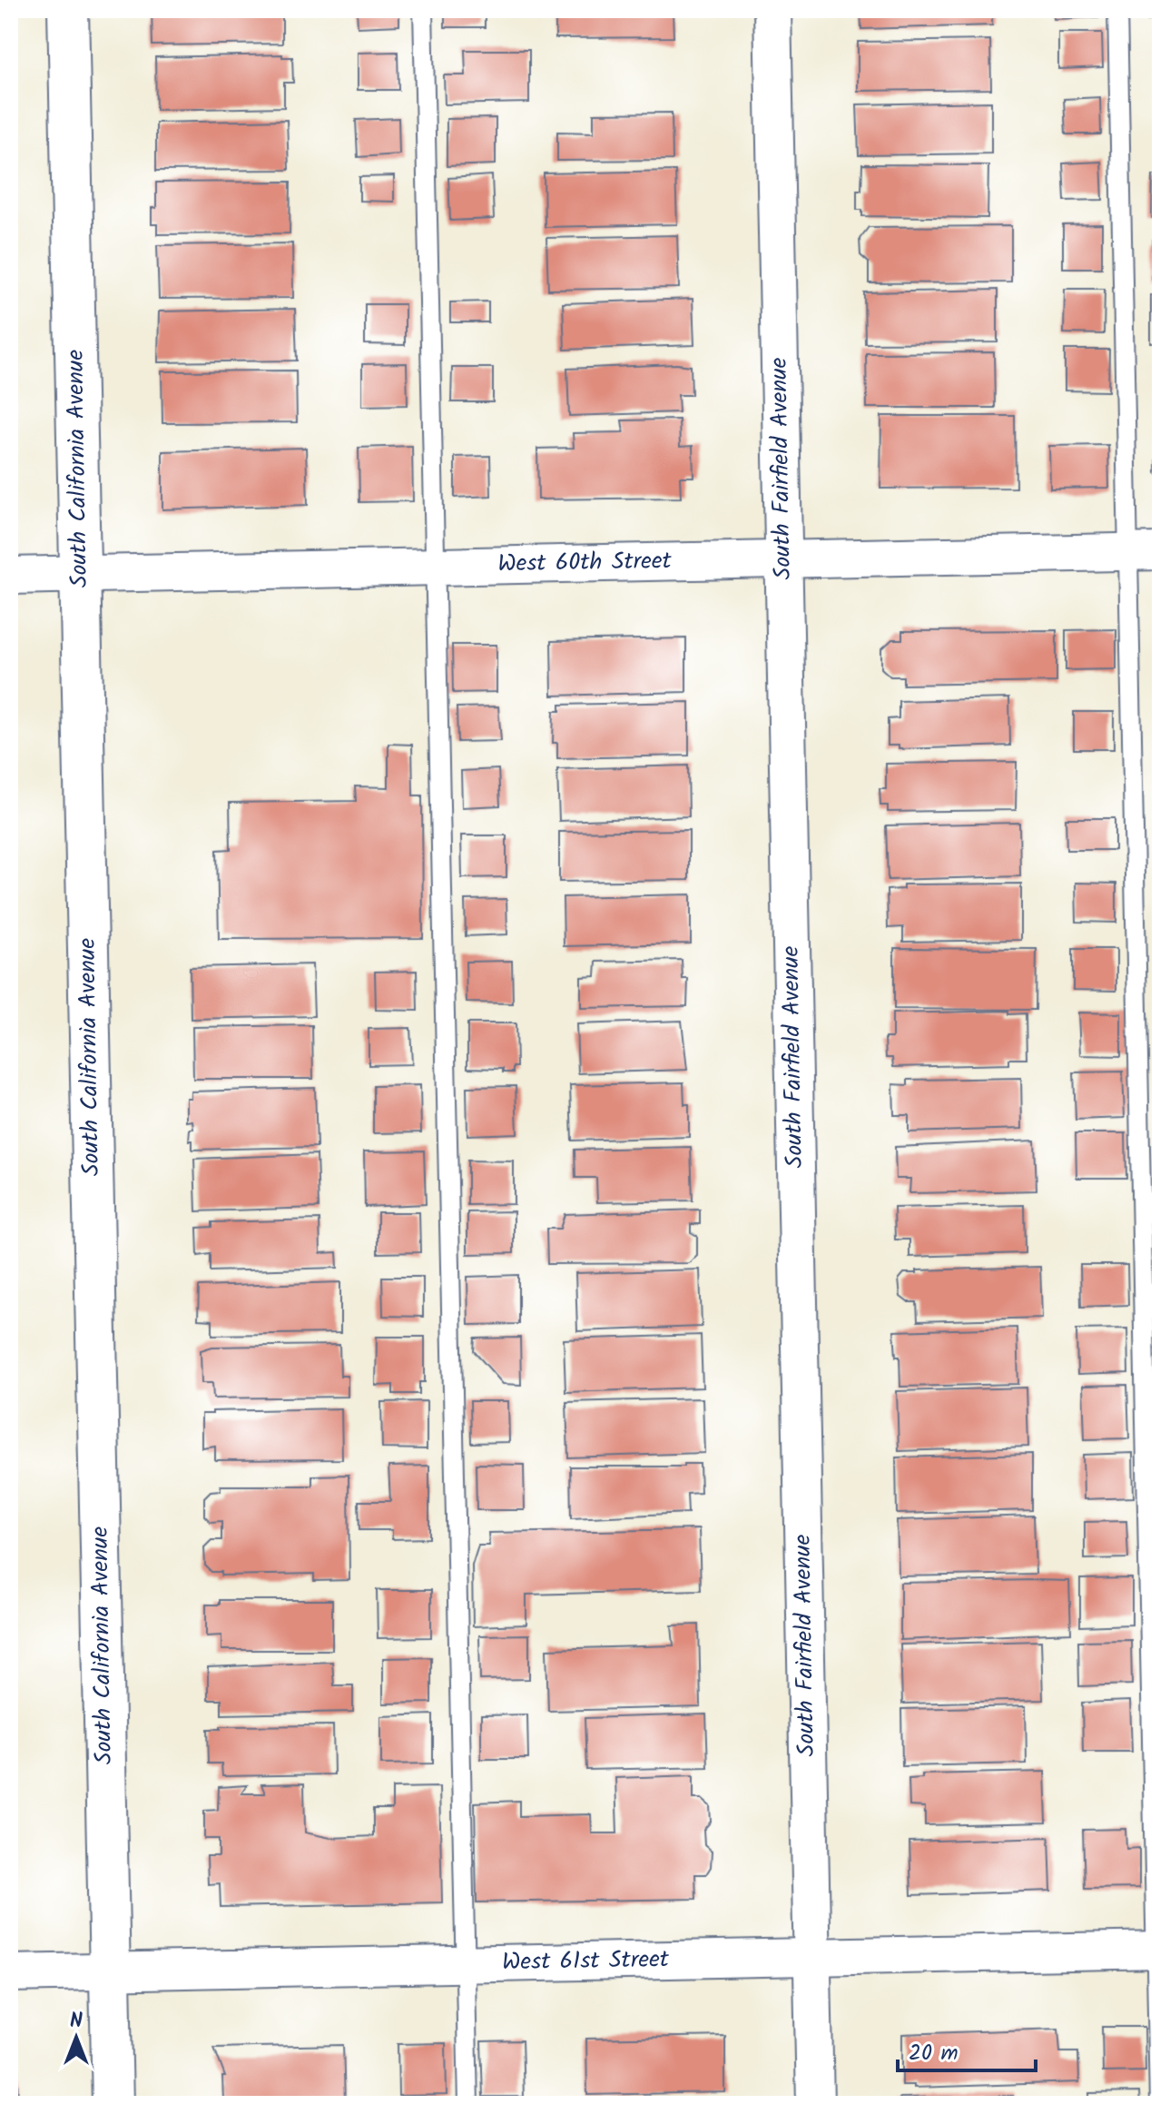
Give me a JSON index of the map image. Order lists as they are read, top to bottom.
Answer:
{
  "streets": {
    "street": [
      "South California Avenue",
      "South Fairfield Avenue",
      "West 60th Street",
      "West 61st Street"
    ]
  },
  "crossings": [
    ["South California Avenue", "West 60th Street"],
    ["South California Avenue", "West 61st Street"],
    ["South Fairfield Avenue", "West 60th Street"],
    ["South Fairfield Avenue", "West 61st Street"]
  ],
  "scale_bar": "20 m",
  "north": "top"
}
